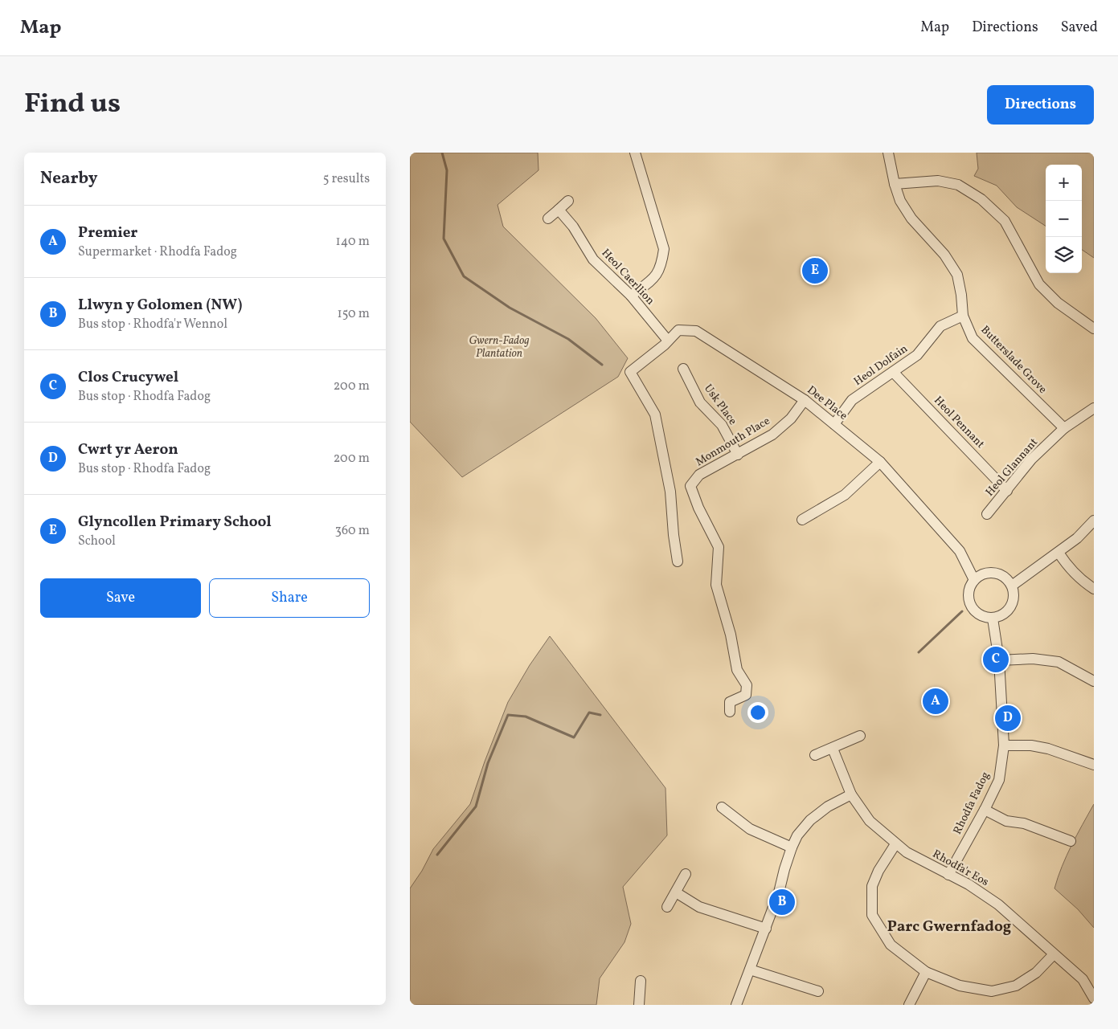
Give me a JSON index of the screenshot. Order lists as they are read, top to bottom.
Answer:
{
  "streets": {
    "street": [
      "Heol Caerllion",
      "Butterslade Grove",
      "Heol Dolfain",
      "Dee Place",
      "Usk Place",
      "Heol Pennant",
      "Monmouth Place",
      "Heol Glannant",
      "Rhodfa Fadog",
      "Rhodfa'r Eos"
    ]
  },
  "crossings": [
    ["Heol Caerllion", "Dee Place"],
    ["Butterslade Grove", "Heol Dolfain"],
    ["Butterslade Grove", "Heol Glannant"],
    ["Heol Dolfain", "Dee Place"],
    ["Heol Dolfain", "Heol Pennant"],
    ["Dee Place", "Monmouth Place"],
    ["Dee Place", "Rhodfa Fadog"],
    ["Usk Place", "Monmouth Place"],
    ["Heol Pennant", "Heol Glannant"],
    ["Rhodfa Fadog", "Rhodfa'r Eos"]
  ],
  "districts": ["Parc Gwernfadog"],
  "parks": ["Gwern-Fadog Plantation"],
  "page": {
    "header": "Map",
    "nav": ["Map", "Directions", "Saved"],
    "title": "Find us",
    "buttons": [
      "Directions",
      ["Save", "Share"]
    ],
    "heading": ["Nearby", "5 results"],
    "map_buttons": ["+", "−"],
    "list": [
      {
        "mark": "A",
        "name": "Premier",
        "note": "Supermarket · Rhodfa Fadog",
        "value": "140 m"
      },
      {
        "mark": "B",
        "name": "Llwyn y Golomen (NW)",
        "note": "Bus stop · Rhodfa'r Wennol",
        "value": "150 m"
      },
      {
        "mark": "C",
        "name": "Clos Crucywel",
        "note": "Bus stop · Rhodfa Fadog",
        "value": "200 m"
      },
      {
        "mark": "D",
        "name": "Cwrt yr Aeron",
        "note": "Bus stop · Rhodfa Fadog",
        "value": "200 m"
      },
      {
        "mark": "E",
        "name": "Glyncollen Primary School",
        "note": "School",
        "value": "360 m"
      }
    ],
    "pins": [
      "E",
      "C",
      "A",
      "D",
      "B"
    ]
  }
}
